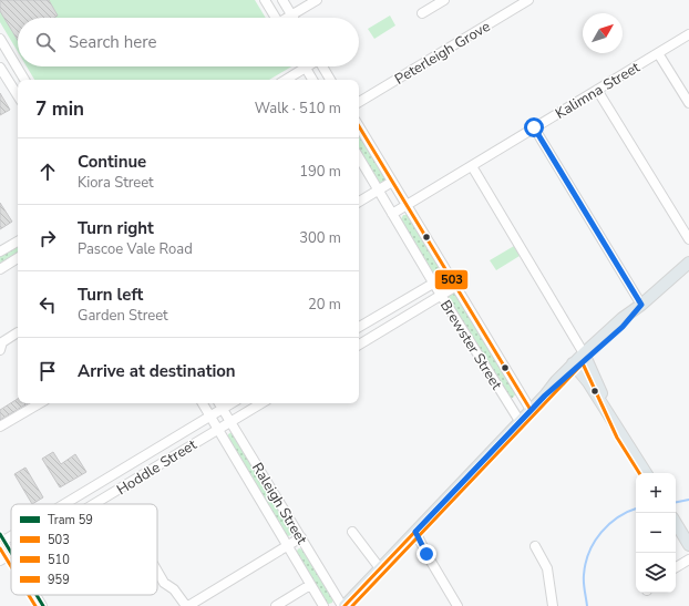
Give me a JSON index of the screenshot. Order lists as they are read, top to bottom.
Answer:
{
  "streets": {
    "street": [
      "Peterleigh Grove",
      "Kalimna Street",
      "Brewster Street",
      "Hoddle Street",
      "Raleigh Street"
    ]
  },
  "crossings": [
    ["Kalimna Street", "Brewster Street"],
    ["Hoddle Street", "Raleigh Street"]
  ],
  "lines": [
    "transit line 503",
    "transit line 510",
    "tram line 59",
    "transit line 959"
  ],
  "legend": [
    "Tram 59",
    "503",
    "510",
    "959"
  ],
  "north": "top right",
  "page": {
    "search": "Search here",
    "heading": ["7 min", "Walk · 510 m"],
    "list": [
      ["Continue", "Kiora Street", "190 m"],
      ["Turn right", "Pascoe Vale Road", "300 m"],
      ["Turn left", "Garden Street", "20 m"],
      "Arrive at destination"
    ],
    "map_buttons": ["+", "−"]
  }
}
